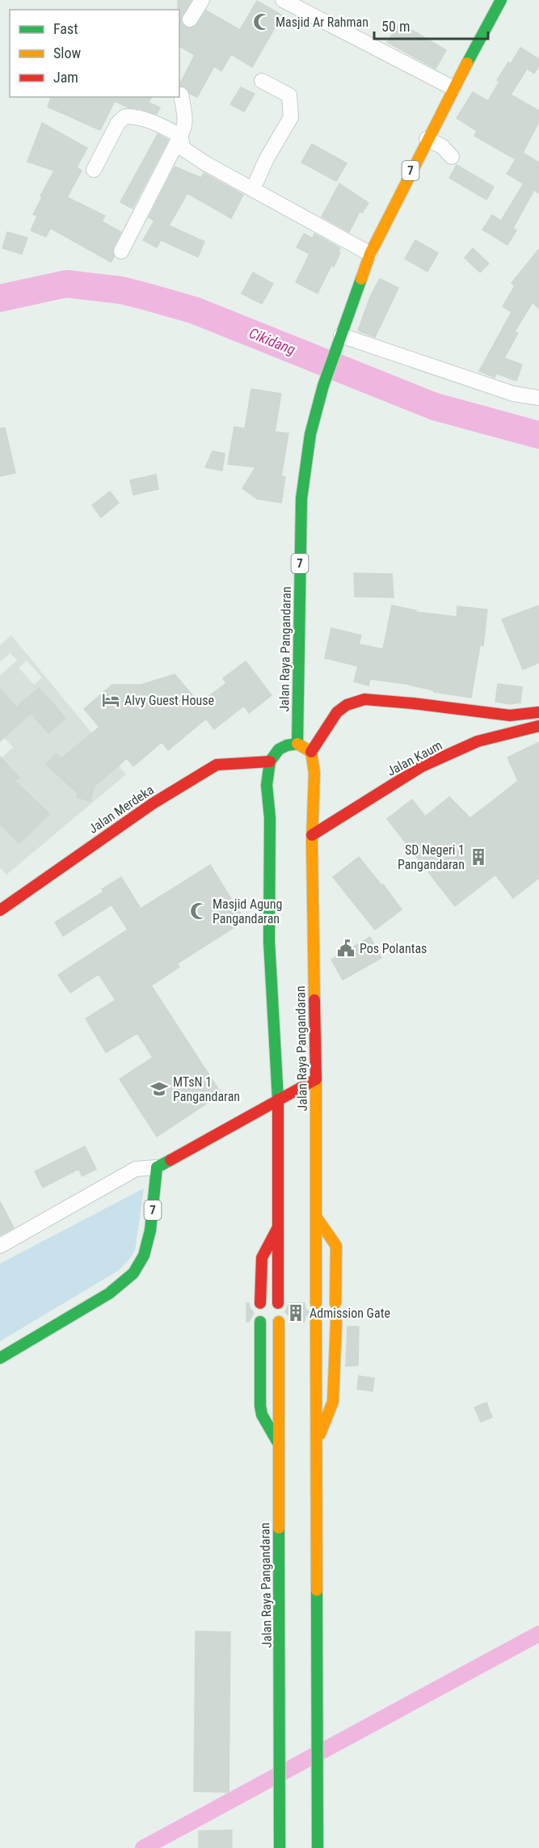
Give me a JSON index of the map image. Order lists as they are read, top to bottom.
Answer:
{
  "streets": {
    "main road": [
      "7",
      "Jalan Raya Pangandaran",
      "Jalan Kaum",
      "Jalan Merdeka"
    ]
  },
  "crossings": [
    ["Jalan Raya Pangandaran", "Jalan Kaum"],
    ["Jalan Raya Pangandaran", "Jalan Merdeka"]
  ],
  "water": ["Cikidang"],
  "places": {
    "mosque": ["Masjid Ar Rahman", "Masjid Agung Pangandaran"],
    "hotel": ["Alvy Guest House"],
    "building": ["SD Negeri 1 Pangandaran", "Admission Gate"],
    "public building": ["Pos Polantas"],
    "school or university": ["MTsN 1 Pangandaran"]
  },
  "legend": ["Fast", "Slow", "Jam"],
  "scale_bar": "50 m"
}
